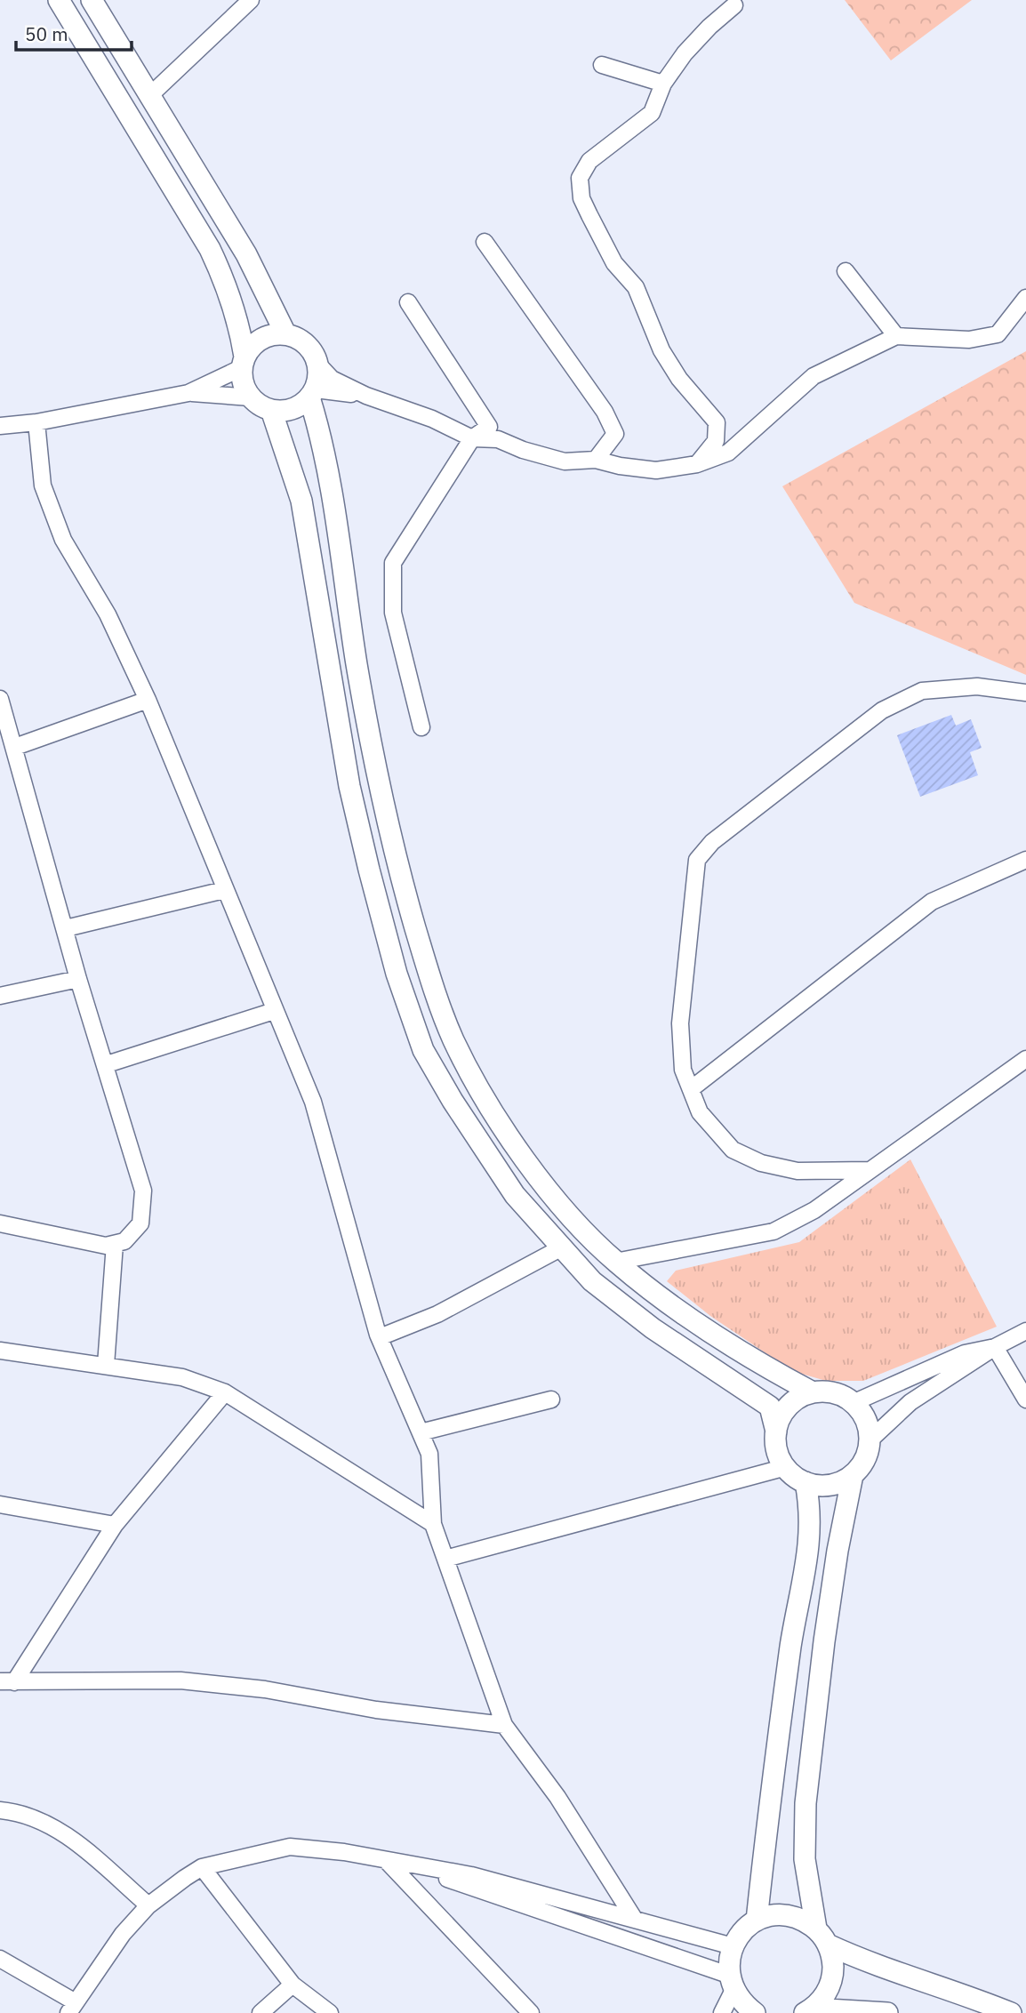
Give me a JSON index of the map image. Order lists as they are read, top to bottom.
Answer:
{
  "scale_bar": "50 m"
}
